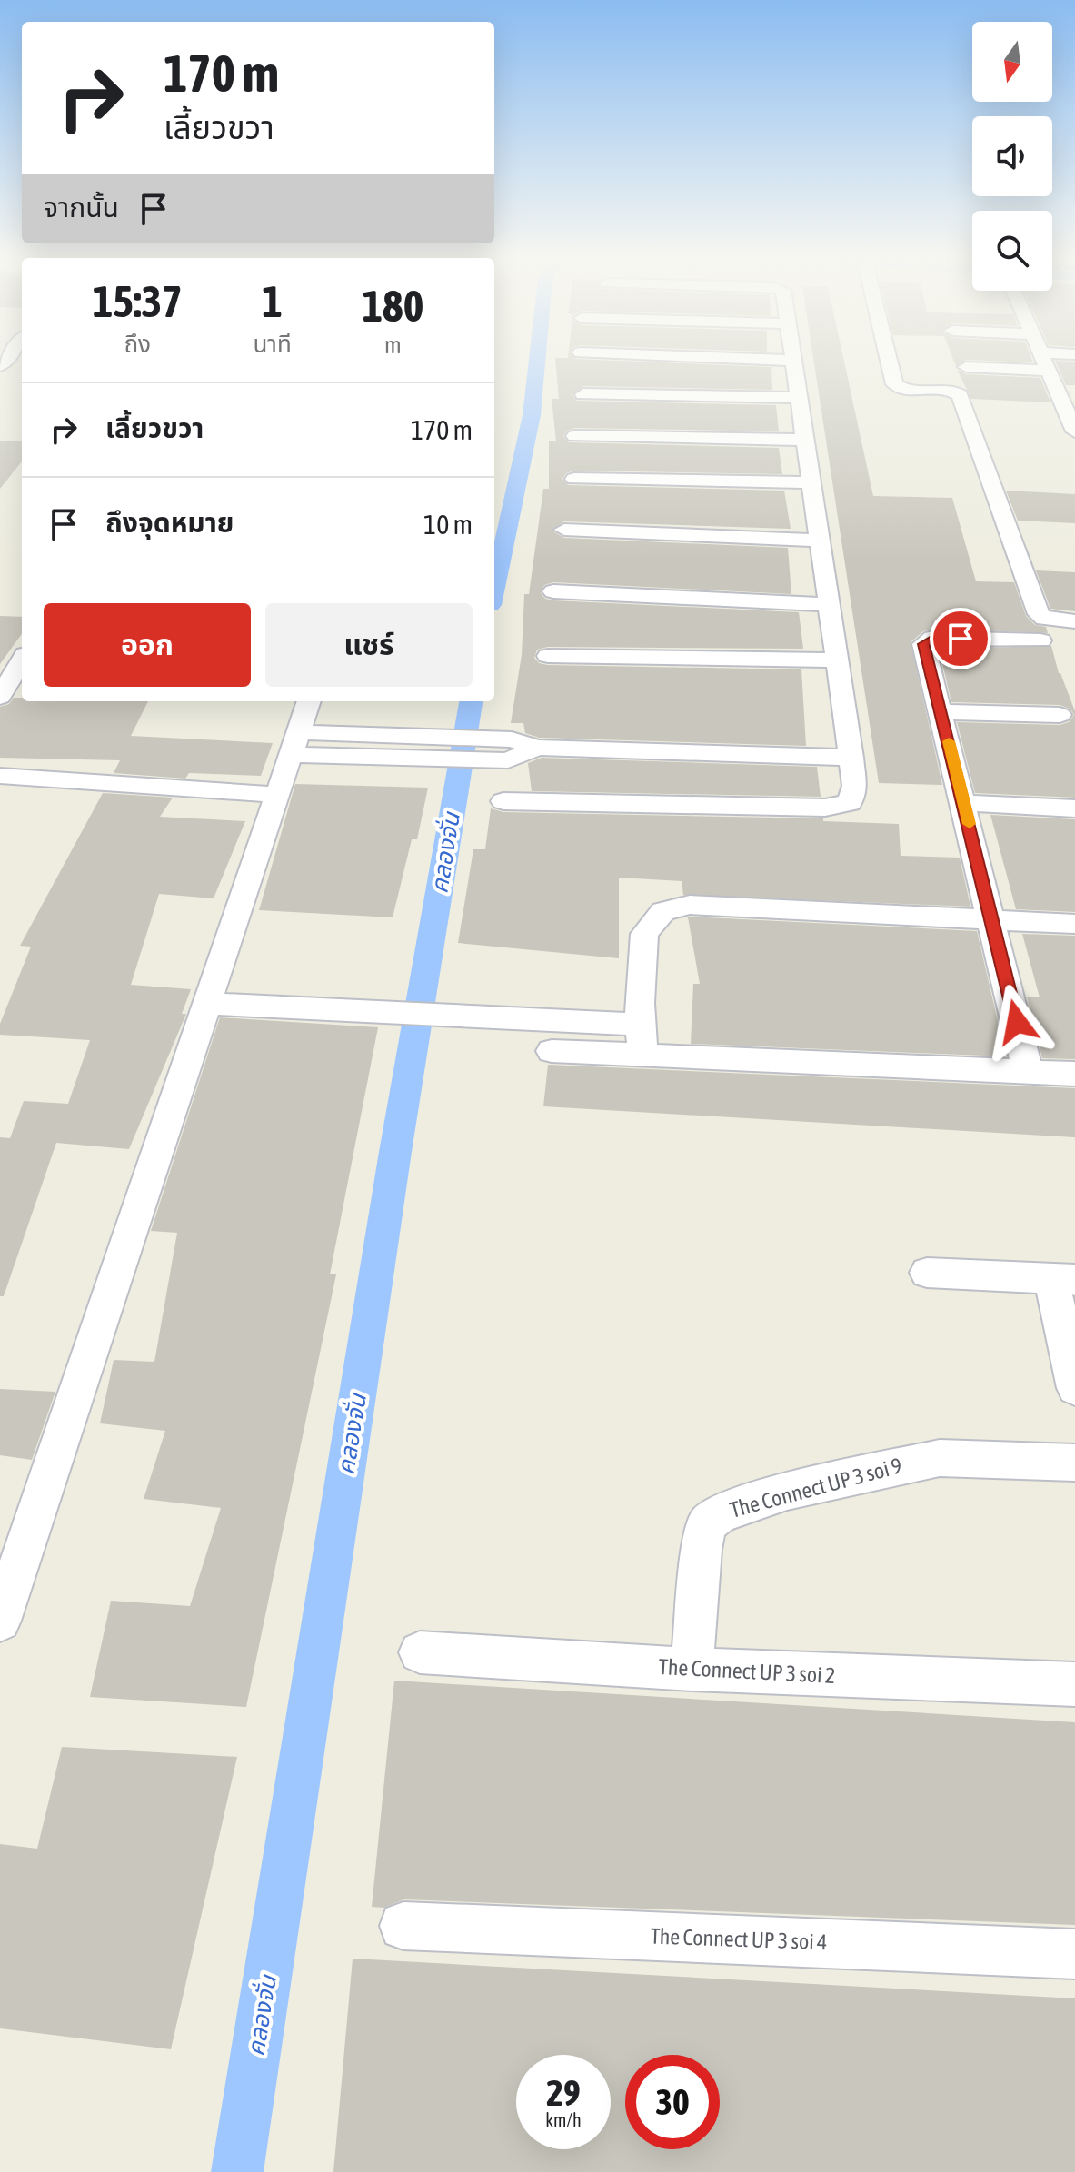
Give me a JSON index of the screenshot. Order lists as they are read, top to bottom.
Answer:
{
  "streets": {
    "street": ["The Connect UP 3 soi 9", "The Connect UP 3 soi 2", "The Connect UP 3 soi 4"]
  },
  "crossings": [
    ["The Connect UP 3 soi 9", "The Connect UP 3 soi 2"]
  ],
  "water": ["คลองจั่น"],
  "north": "bottom",
  "page": {
    "turn": ["170 m", "เลี้ยวขวา"],
    "then": "จากนั้น",
    "eta": [
      "15:37",
      "ถึง",
      "1",
      "นาที",
      "180",
      "m"
    ],
    "list": [
      {
        "name": "เลี้ยวขวา",
        "value": "170 m"
      },
      {
        "name": "ถึงจุดหมาย",
        "value": "10 m"
      }
    ],
    "buttons": ["ออก", "แชร์"],
    "speed": "29 km/h",
    "limit": "30"
  }
}
